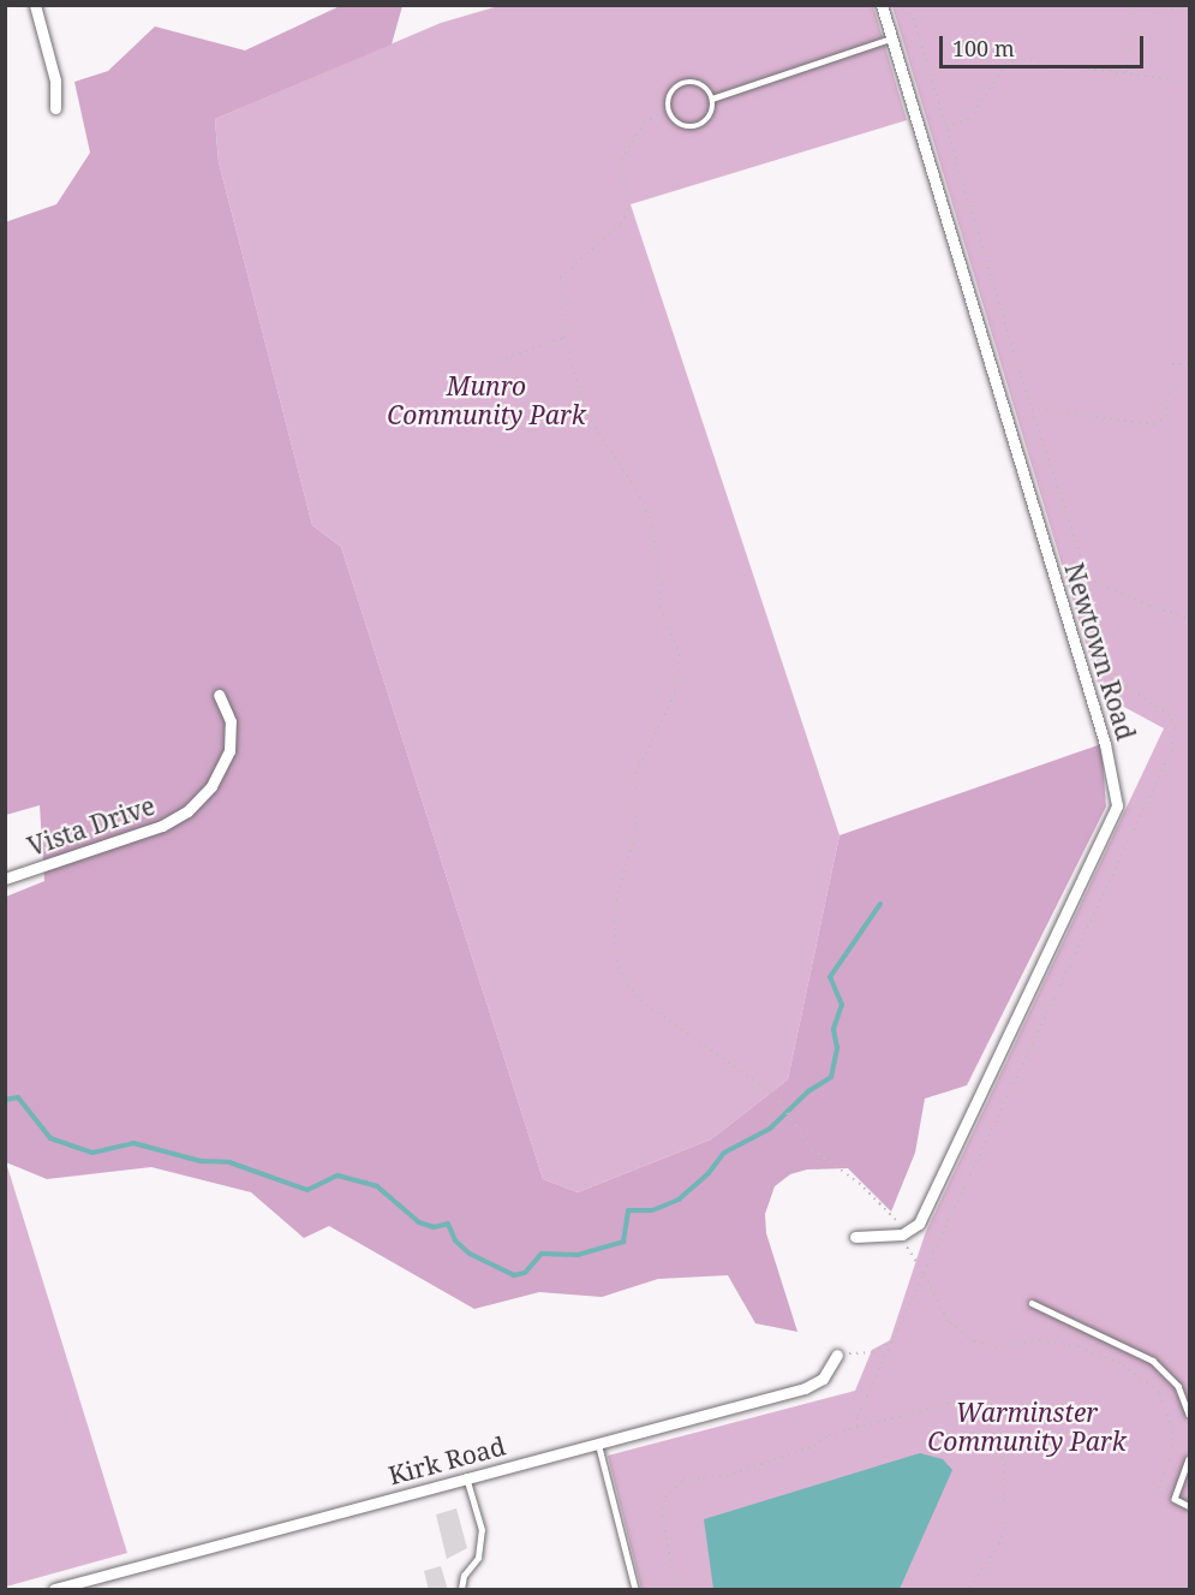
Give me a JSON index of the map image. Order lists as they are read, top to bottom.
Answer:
{
  "streets": {
    "street": ["Newtown Road", "Vista Drive", "Kirk Road"]
  },
  "parks": ["Munro Community Park", "Warminster Community Park"],
  "scale_bar": "100 m"
}
